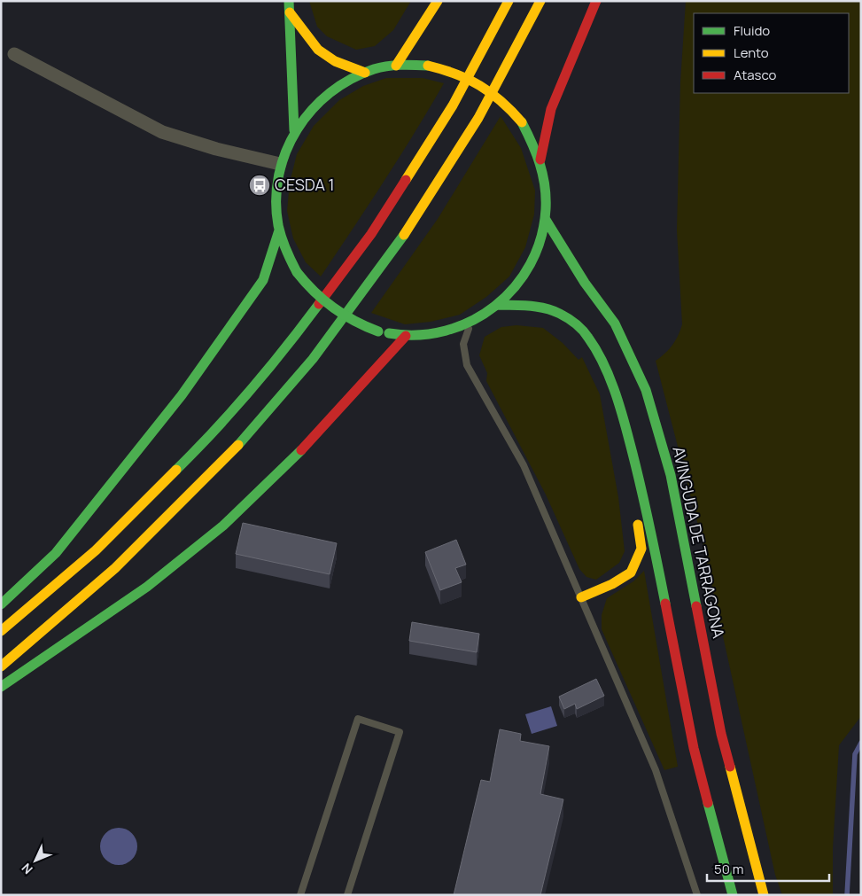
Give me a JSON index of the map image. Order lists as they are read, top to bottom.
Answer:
{
  "streets": {
    "main road": ["AVINGUDA DE TARRAGONA"]
  },
  "places": {
    "bus stop": ["CESDA 1"]
  },
  "legend": ["Fluido", "Lento", "Atasco"],
  "scale_bar": "50 m",
  "north": "bottom left"
}
